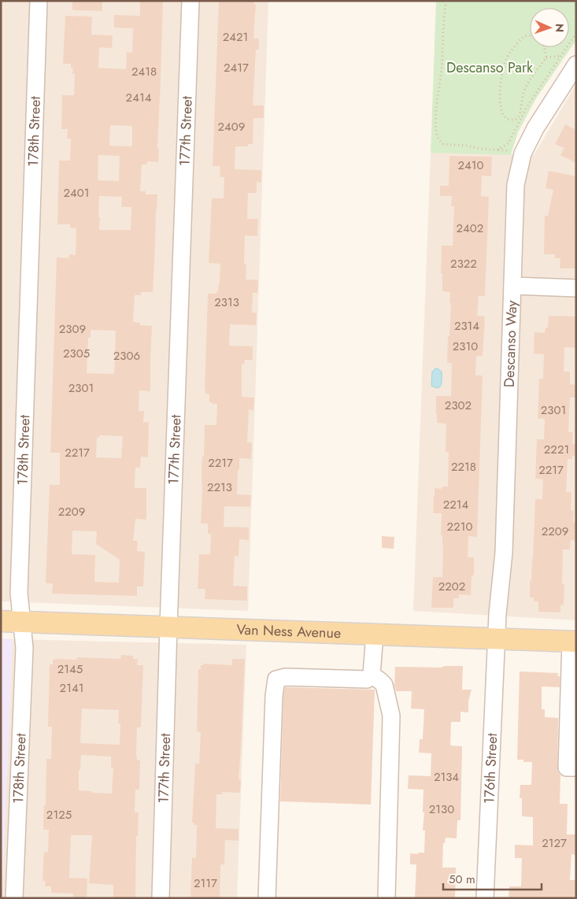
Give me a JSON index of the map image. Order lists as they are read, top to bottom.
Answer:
{
  "streets": {
    "main road": ["Van Ness Avenue"],
    "street": [
      "178th Street",
      "177th Street",
      "Descanso Way",
      "176th Street"
    ]
  },
  "crossings": [
    ["178th Street", "Van Ness Avenue"],
    ["177th Street", "Van Ness Avenue"],
    ["Descanso Way", "Van Ness Avenue"],
    ["Descanso Way", "176th Street"],
    ["Van Ness Avenue", "176th Street"]
  ],
  "parks": ["Descanso Park"],
  "house_numbers": [
    "2421",
    "2417",
    "2418",
    "2414",
    "2409",
    "2410",
    "2401",
    "2402",
    "2322",
    "2313",
    "2314",
    "2309",
    "2310",
    "2305",
    "2306",
    "2301",
    "2302",
    "2301",
    "2221",
    "2217",
    "2217",
    "2218",
    "2217",
    "2213",
    "2214",
    "2209",
    "2210",
    "2209",
    "2202",
    "2145",
    "2141",
    "2134",
    "2130",
    "2125",
    "2127",
    "2117"
  ],
  "scale_bar": "50 m",
  "north": "right"
}
